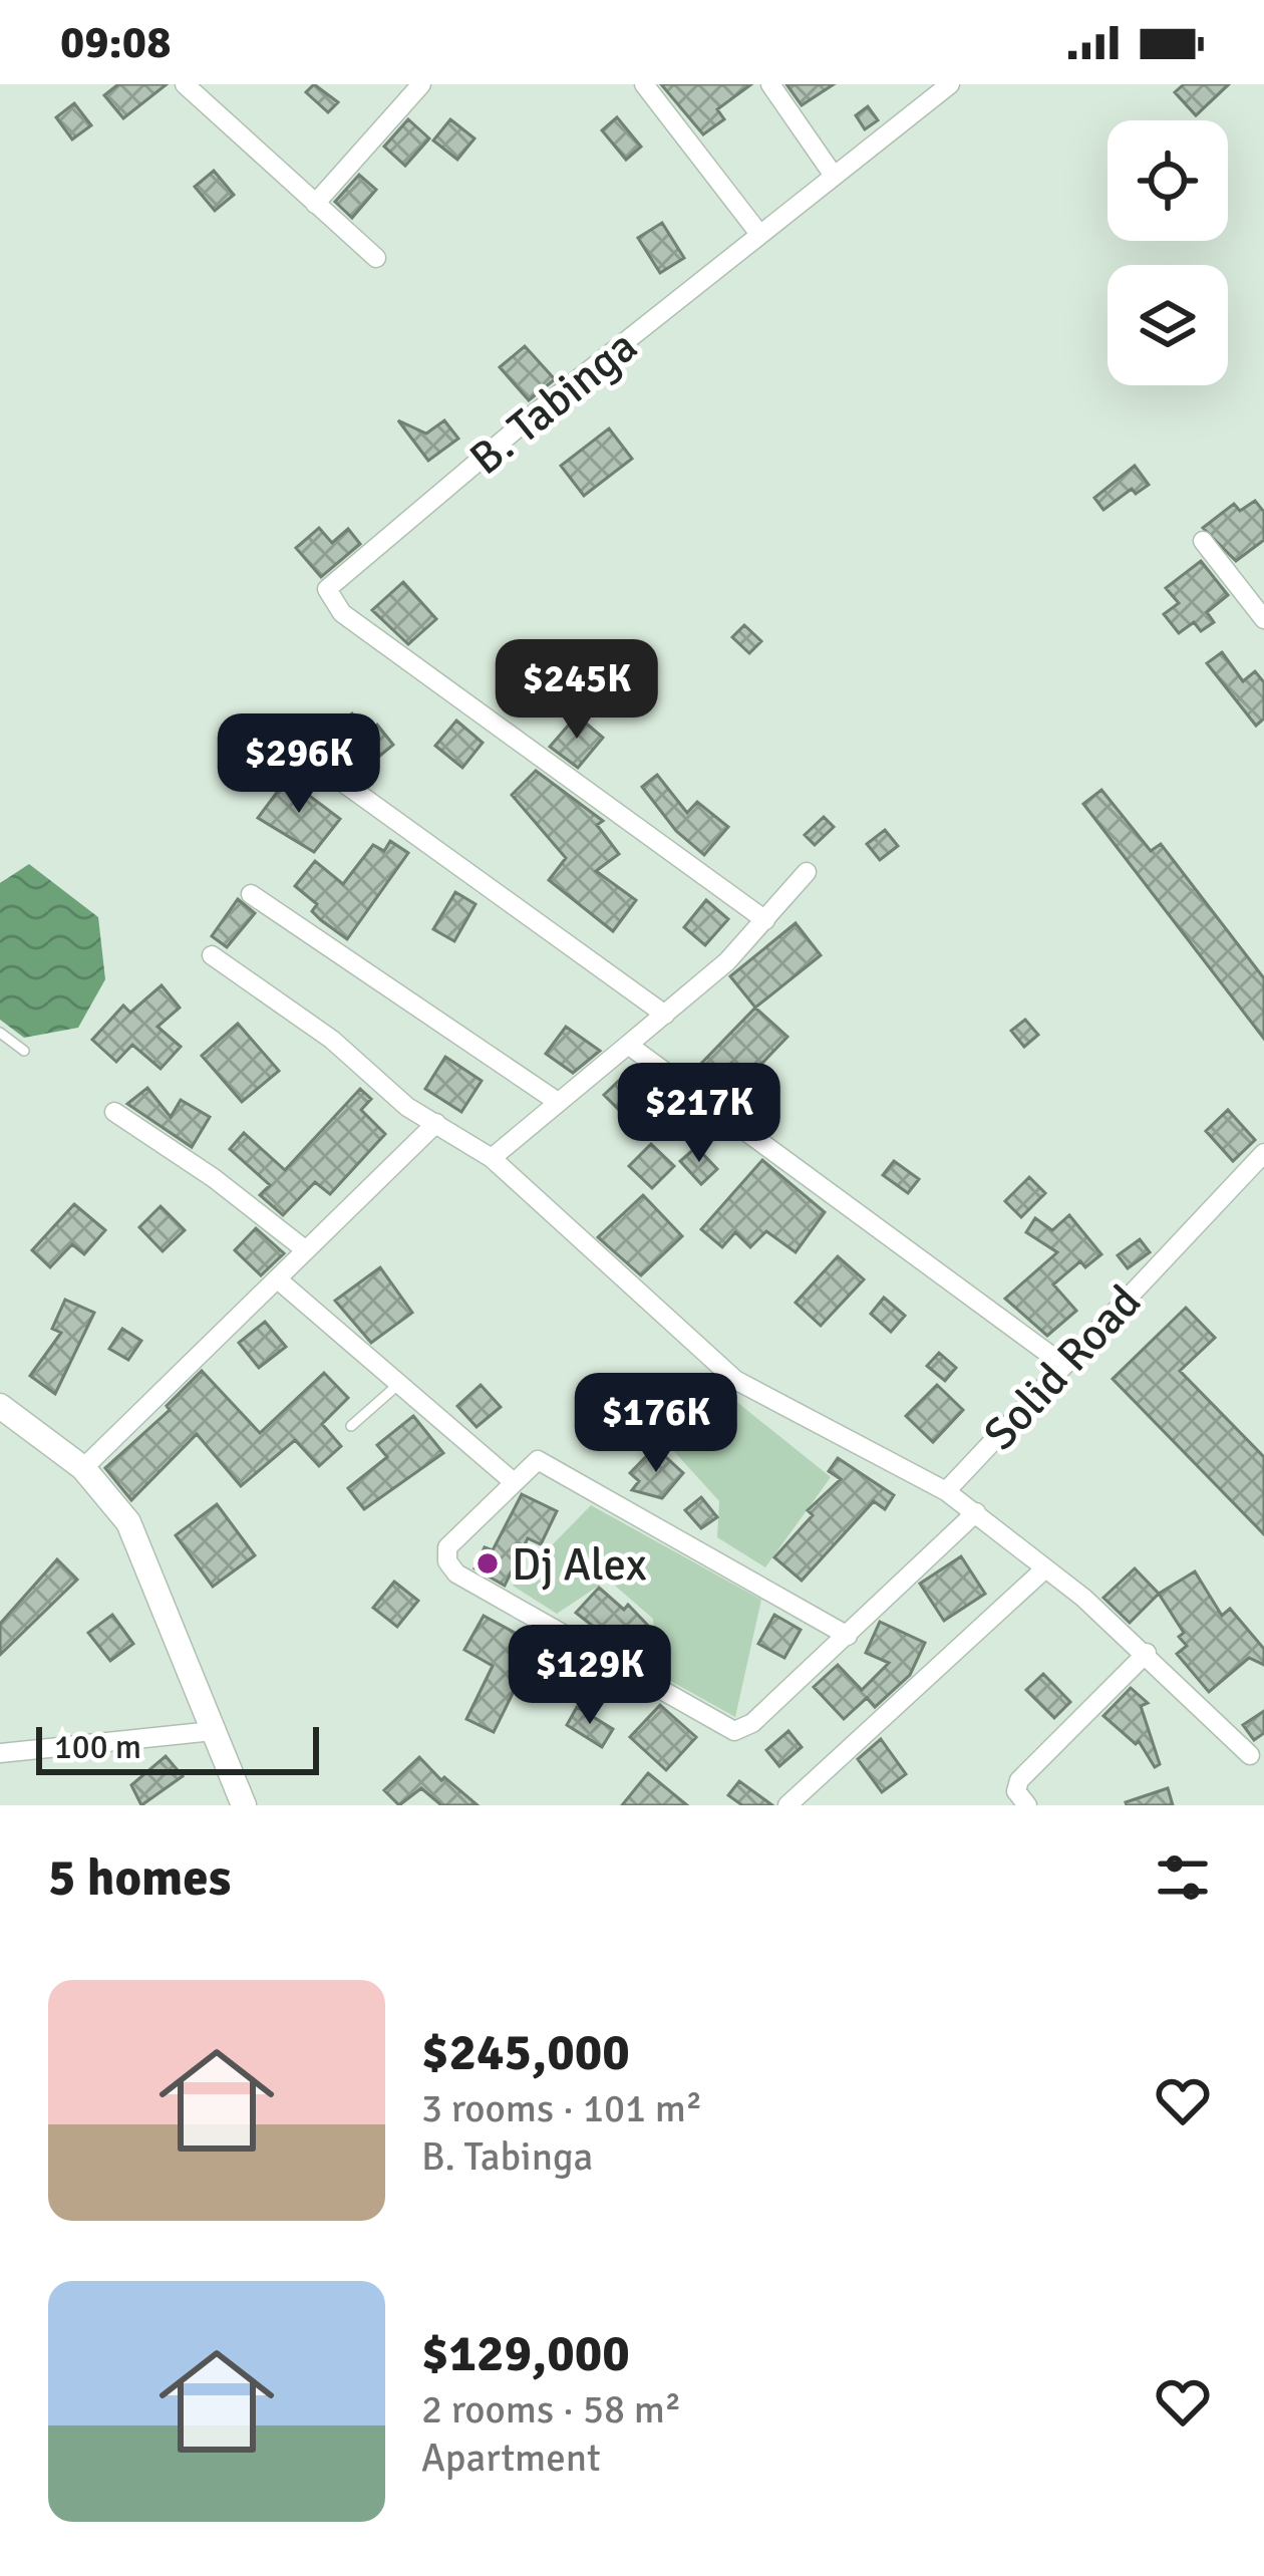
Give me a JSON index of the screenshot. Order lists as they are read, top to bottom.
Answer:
{
  "streets": {
    "street": ["B. Tabinga", "Solid Road"]
  },
  "places": ["Dj Alex"],
  "scale_bar": "100 m",
  "page": {
    "status": "09:08",
    "price": [
      "$245K",
      "$296K",
      "$217K",
      "$176K",
      "$129K"
    ],
    "scale": "100 m",
    "heading": "5 homes",
    "list": [
      {
        "name": "$245,000",
        "note": "3 rooms · 101 m² · B. Tabinga"
      },
      {
        "name": "$129,000",
        "note": "2 rooms · 58 m² · Apartment"
      }
    ]
  }
}
